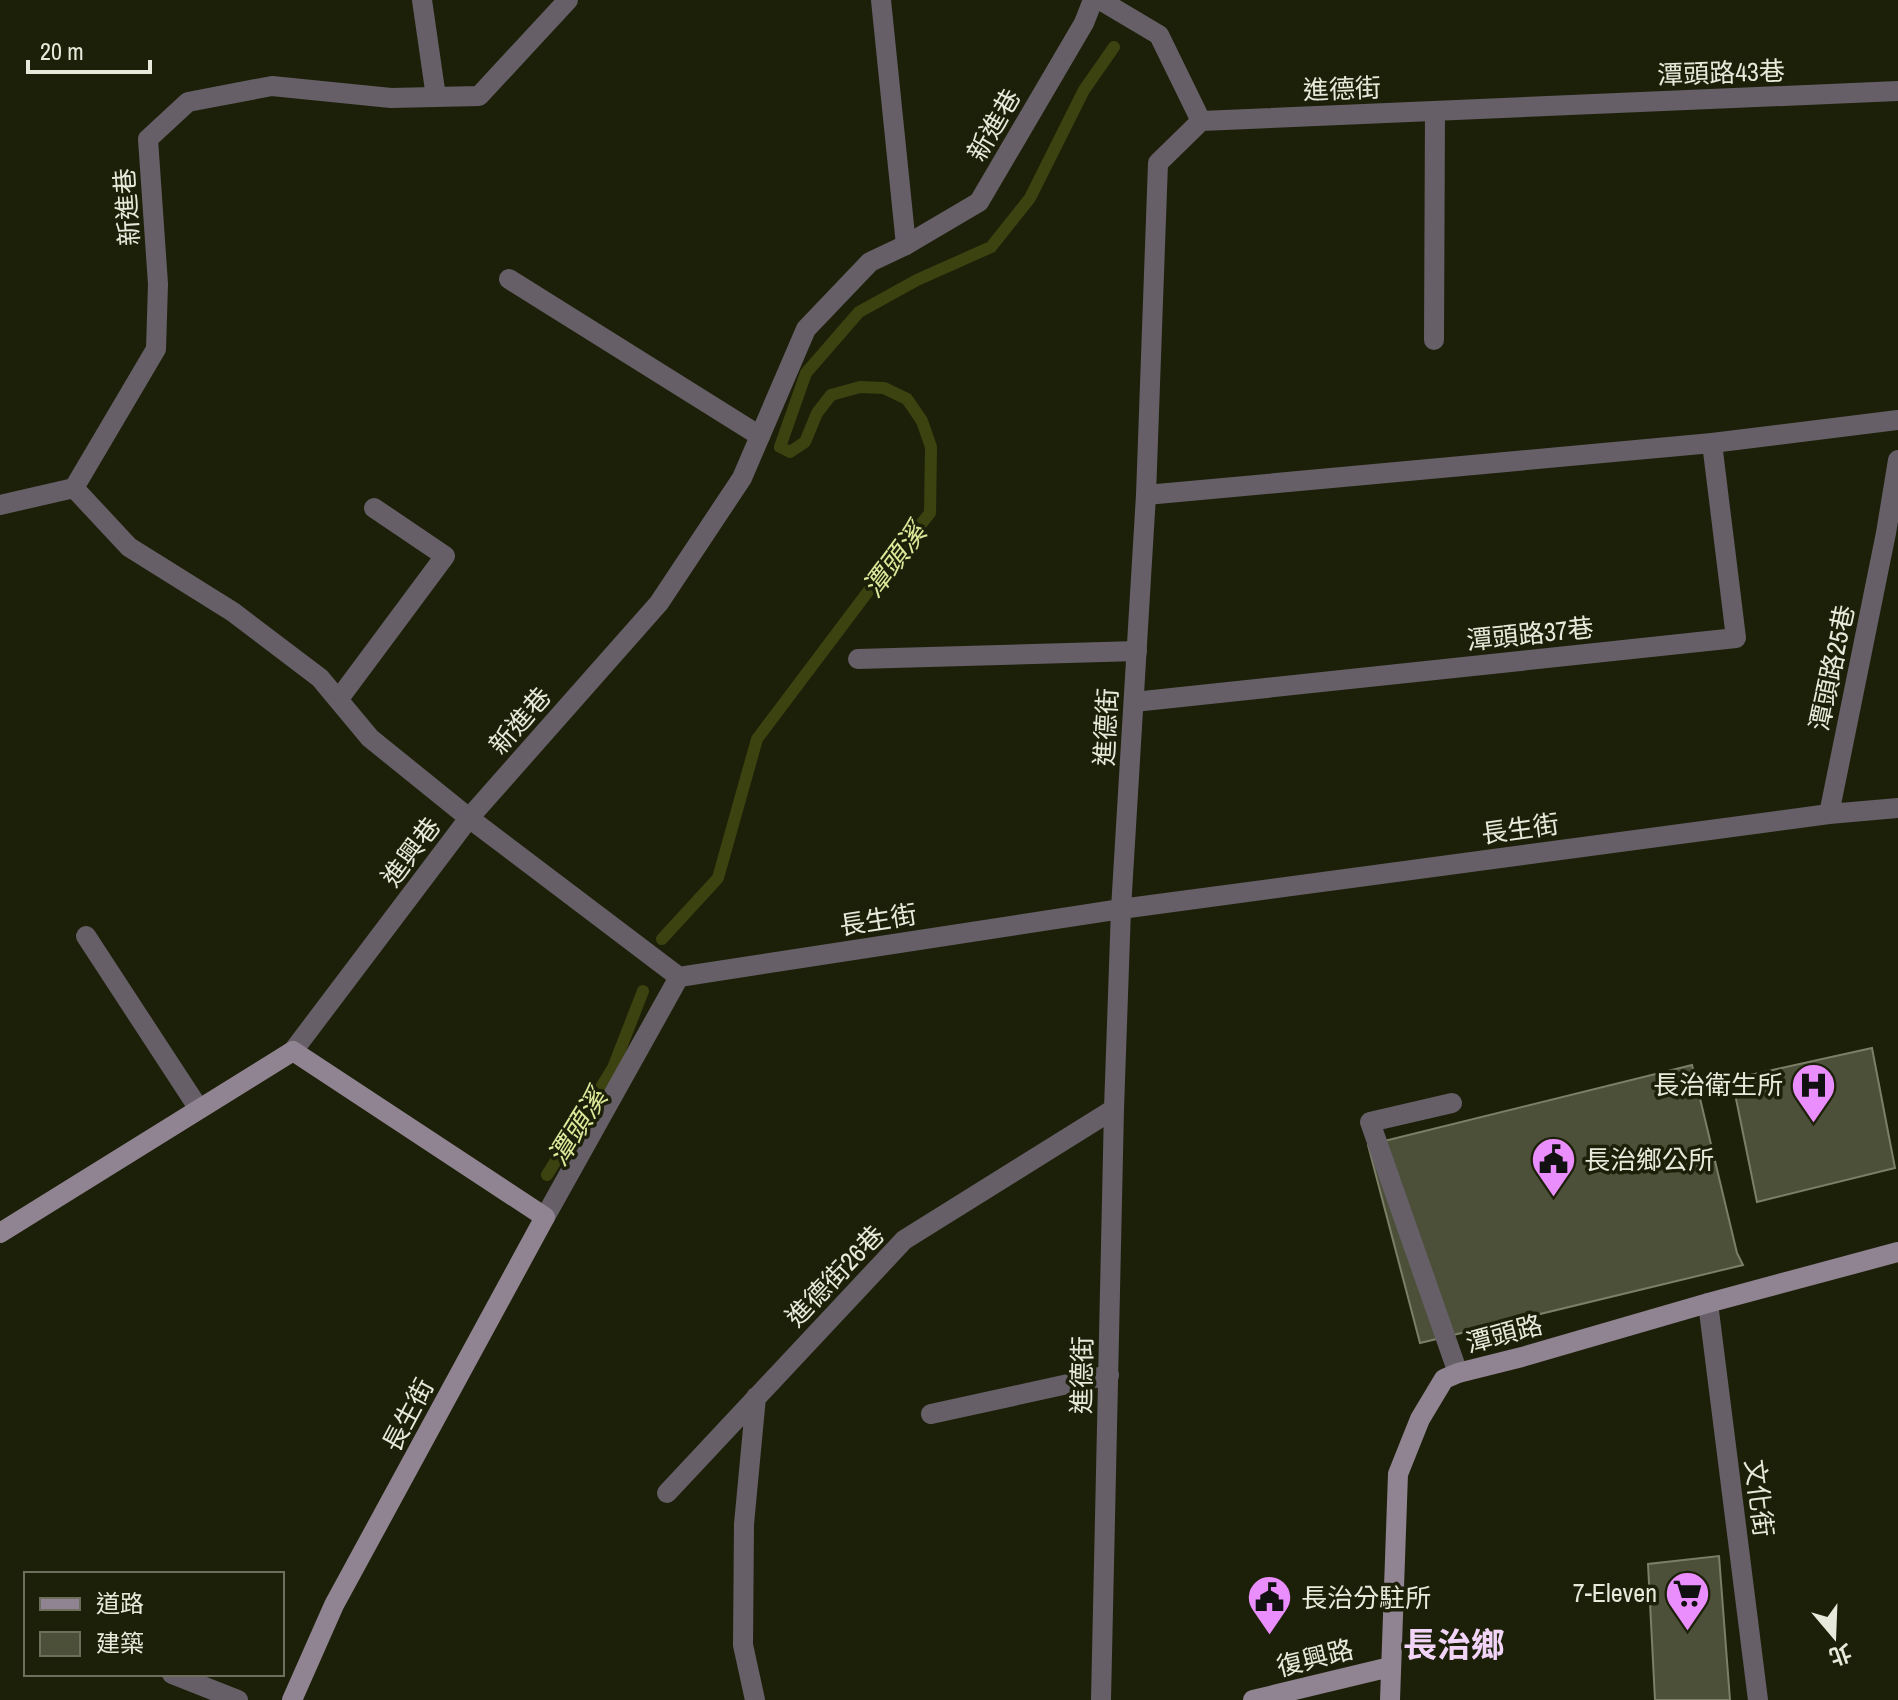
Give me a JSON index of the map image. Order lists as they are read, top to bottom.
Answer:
{
  "streets": {
    "street": [
      "潭頭路43巷",
      "進德街",
      "新進巷",
      "潭頭路37巷",
      "潭頭路25巷",
      "長生街",
      "進興巷",
      "進德街26巷",
      "潭頭路",
      "文化街",
      "復興路"
    ]
  },
  "crossings": [
    ["潭頭路43巷", "進德街"],
    ["進德街", "潭頭路37巷"],
    ["進德街", "長生街"],
    ["進德街", "進德街26巷"],
    ["新進巷", "進興巷"],
    ["潭頭路25巷", "長生街"],
    ["長生街", "進興巷"],
    ["潭頭路", "文化街"],
    ["潭頭路", "復興路"]
  ],
  "districts": ["長治鄉"],
  "water": ["潭頭溪"],
  "places": {
    "hospital": ["長治衛生所"],
    "public building": ["長治鄉公所", "長治分駐所"],
    "supermarket": ["7-Eleven"]
  },
  "legend": ["道路", "建築"],
  "scale_bar": "20 m",
  "north": "bottom"
}
